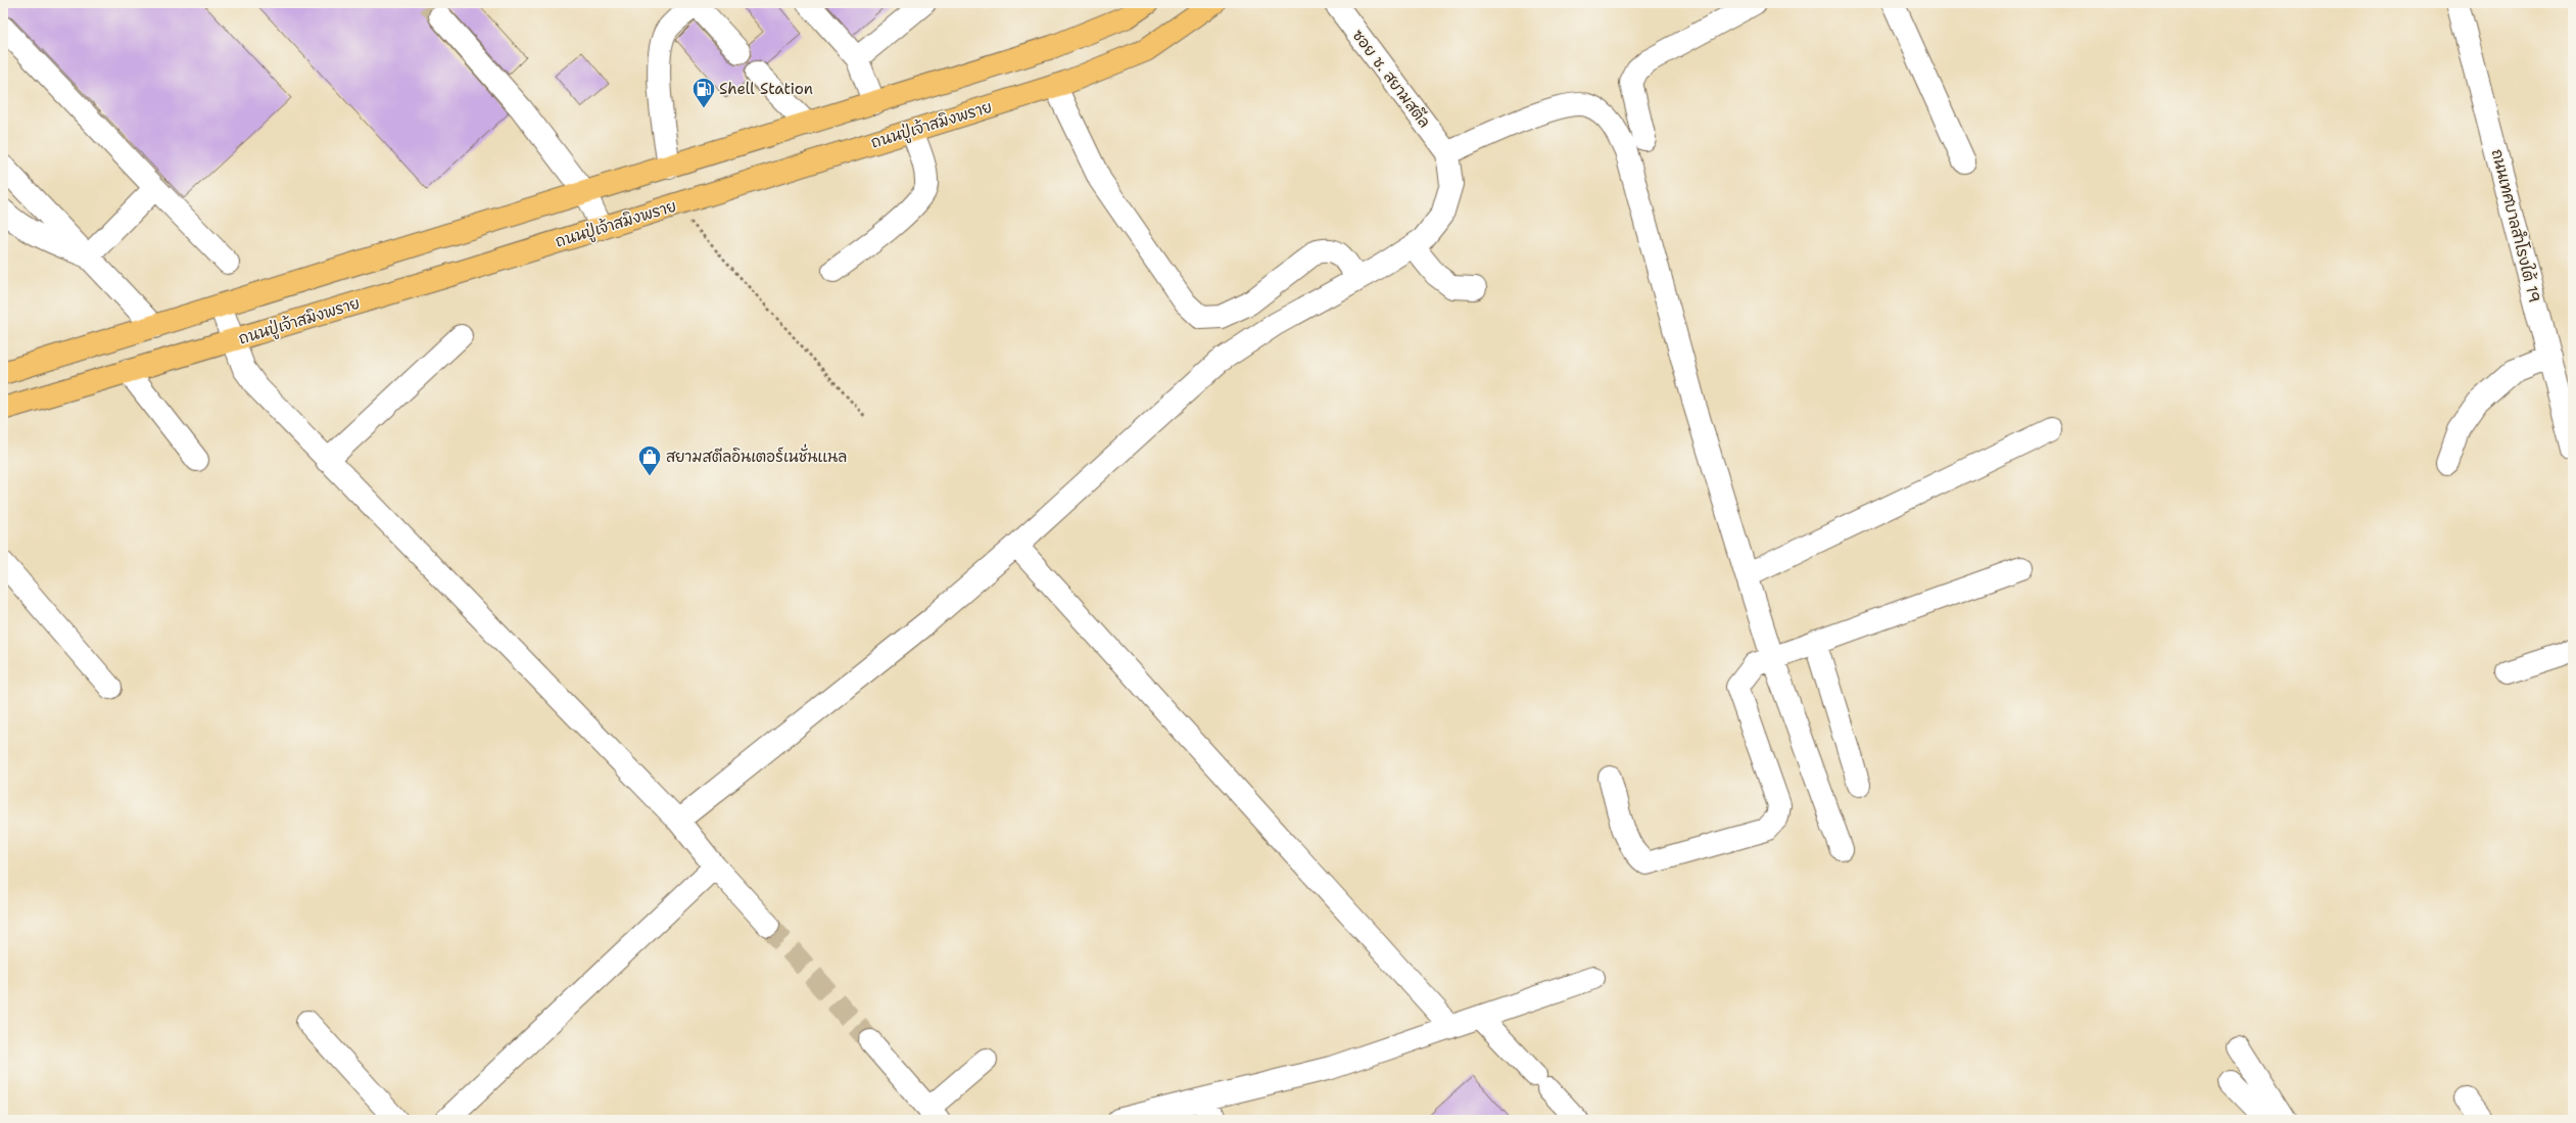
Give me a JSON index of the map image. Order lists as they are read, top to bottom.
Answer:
{
  "streets": {
    "main road": ["ถนนปู่เจ้าสมิงพราย"],
    "street": ["ซอย ช. สยามสตีล", "ถนนเทศบาลสำโรงใต้ 19"]
  },
  "places": {
    "fuel station": ["Shell Station"],
    "shop": ["สยามสตีลอินเตอร์เนชั่นแนล"]
  }
}
